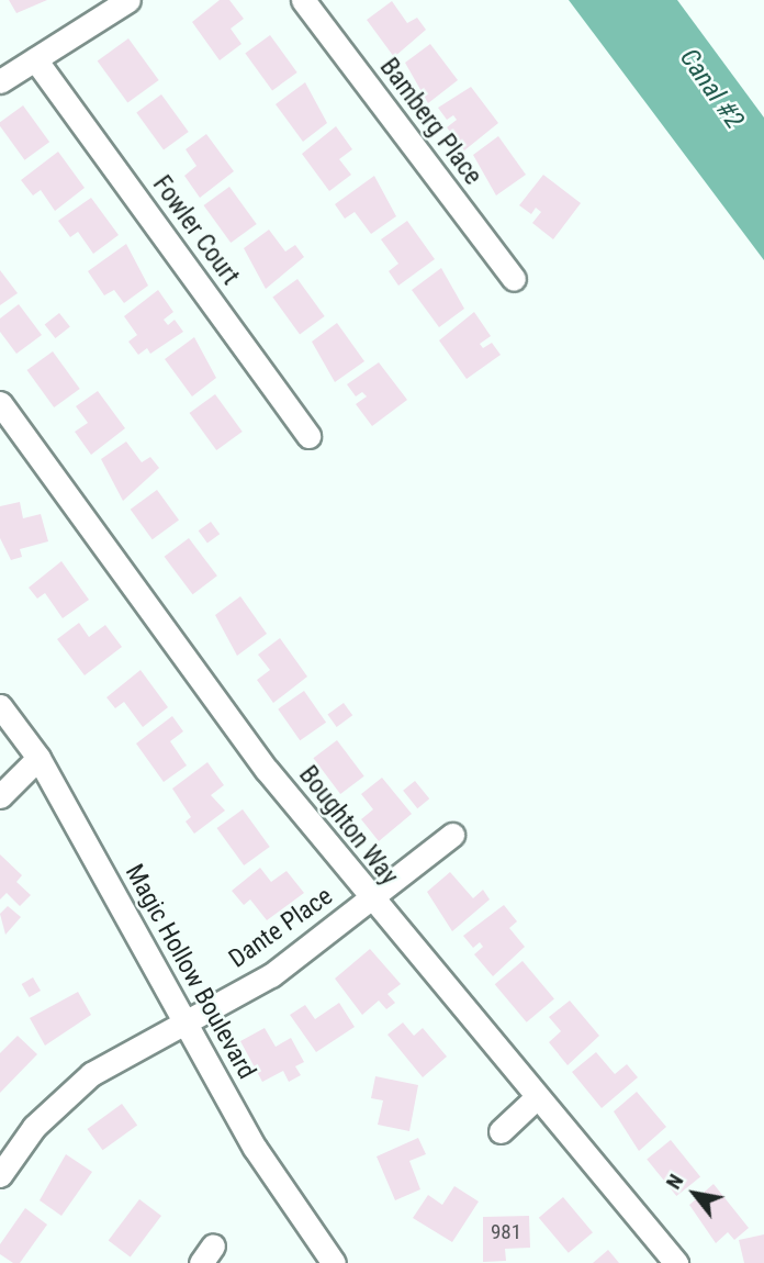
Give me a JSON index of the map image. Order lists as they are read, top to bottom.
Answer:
{
  "streets": {
    "street": [
      "Bamberg Place",
      "Fowler Court",
      "Boughton Way",
      "Dante Place",
      "Magic Hollow Boulevard"
    ]
  },
  "crossings": [
    ["Boughton Way", "Dante Place"],
    ["Dante Place", "Magic Hollow Boulevard"]
  ],
  "water": ["Canal #2"],
  "house_numbers": ["981"],
  "north": "top left"
}
